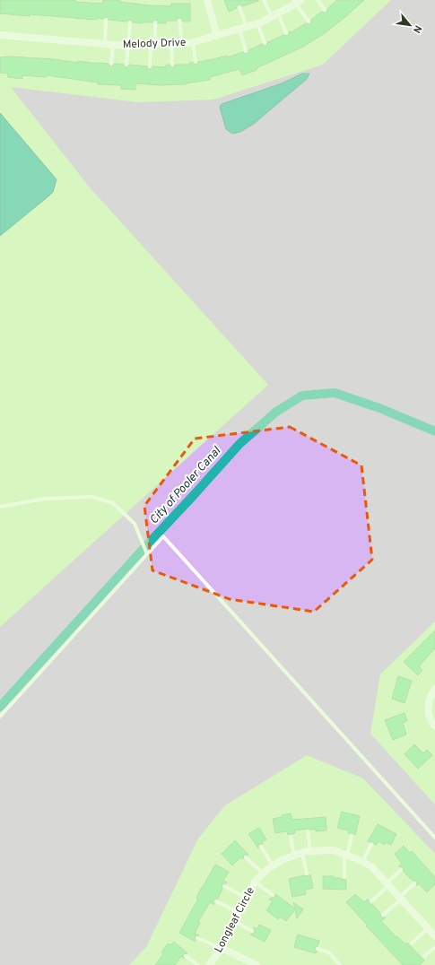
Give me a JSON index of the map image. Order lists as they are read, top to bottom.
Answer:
{
  "streets": {
    "street": ["Melody Drive", "Longleaf Circle"]
  },
  "water": ["City of Pooler Canal"],
  "north": "bottom right"
}
